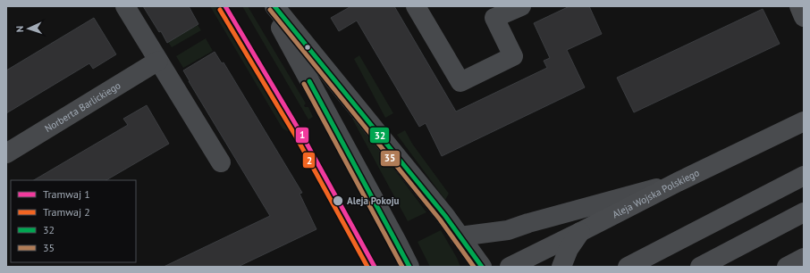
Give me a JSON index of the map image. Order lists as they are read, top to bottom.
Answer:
{
  "streets": {
    "main road": ["Aleja Wojska Polskiego"],
    "street": ["Norberta Barlickiego"]
  },
  "places": ["Aleja Pokoju"],
  "lines": [
    "tram line 1",
    "transit line 32",
    "tram line 2",
    "transit line 35"
  ],
  "legend": [
    "Tramwaj 1",
    "Tramwaj 2",
    "32",
    "35"
  ],
  "north": "left"
}
